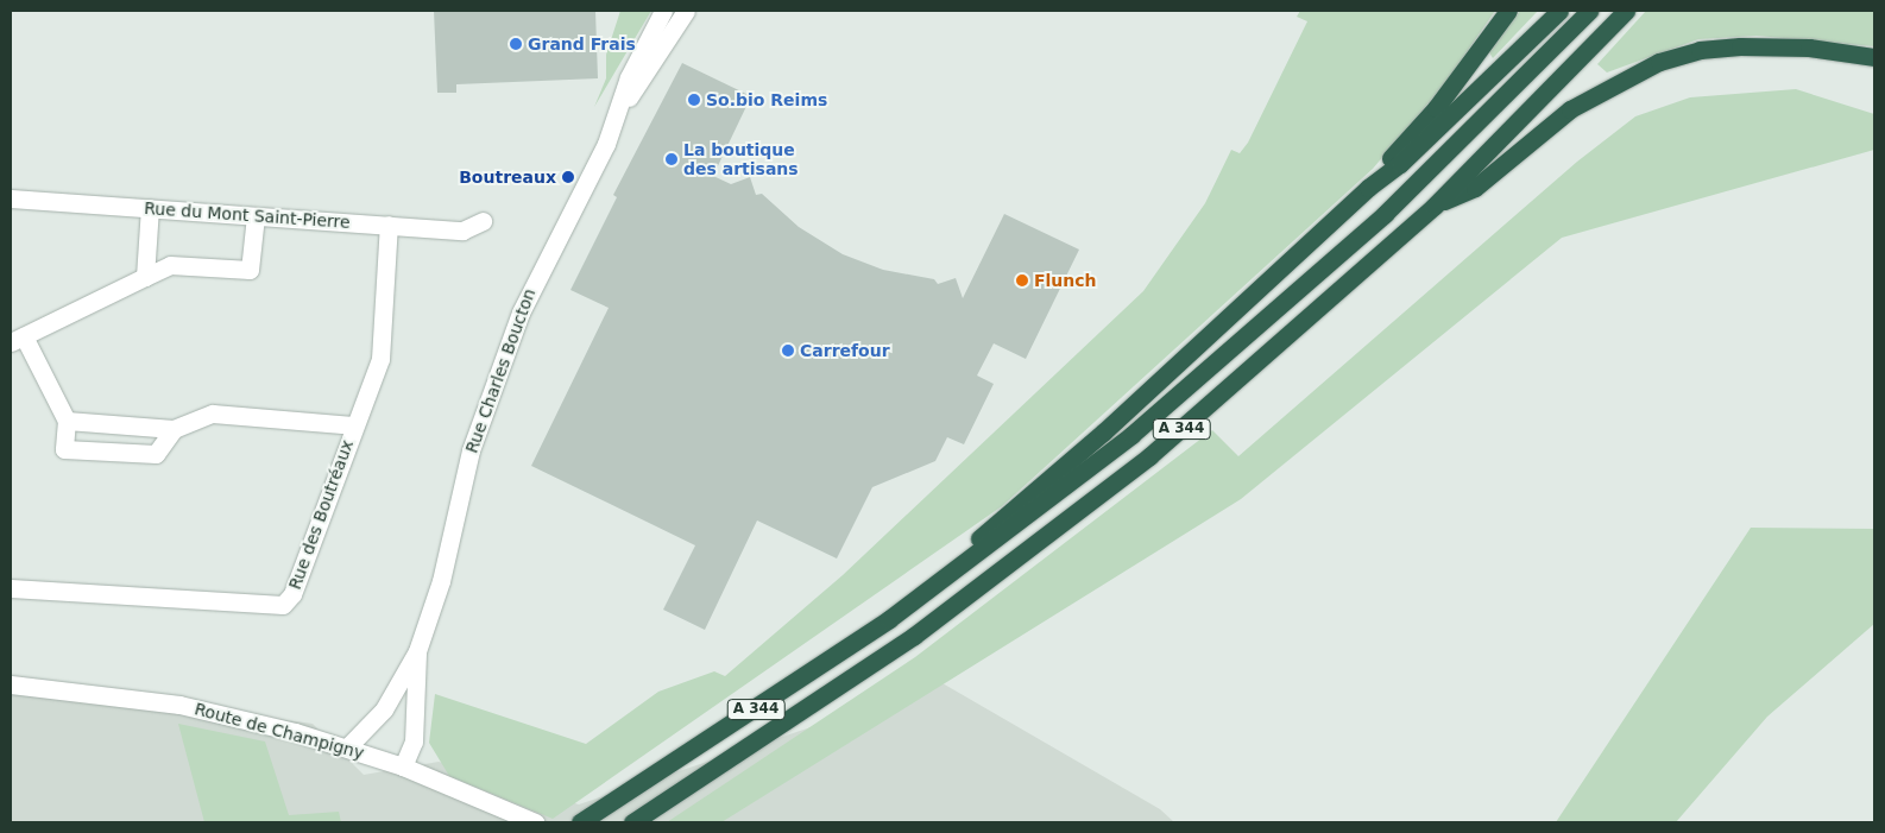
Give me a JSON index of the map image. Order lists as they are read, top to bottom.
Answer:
{
  "streets": {
    "highway": ["A 344"],
    "street": [
      "Rue du Mont Saint-Pierre",
      "Rue Charles Boucton",
      "Rue des Boutréaux",
      "Route de Champigny"
    ]
  },
  "crossings": [
    ["Rue du Mont Saint-Pierre", "Rue des Boutréaux"],
    ["Rue Charles Boucton", "Route de Champigny"]
  ],
  "places": [
    "Grand Frais",
    "So.bio Reims",
    "La boutique des artisans",
    "Boutreaux",
    "Flunch",
    "Carrefour"
  ]
}
